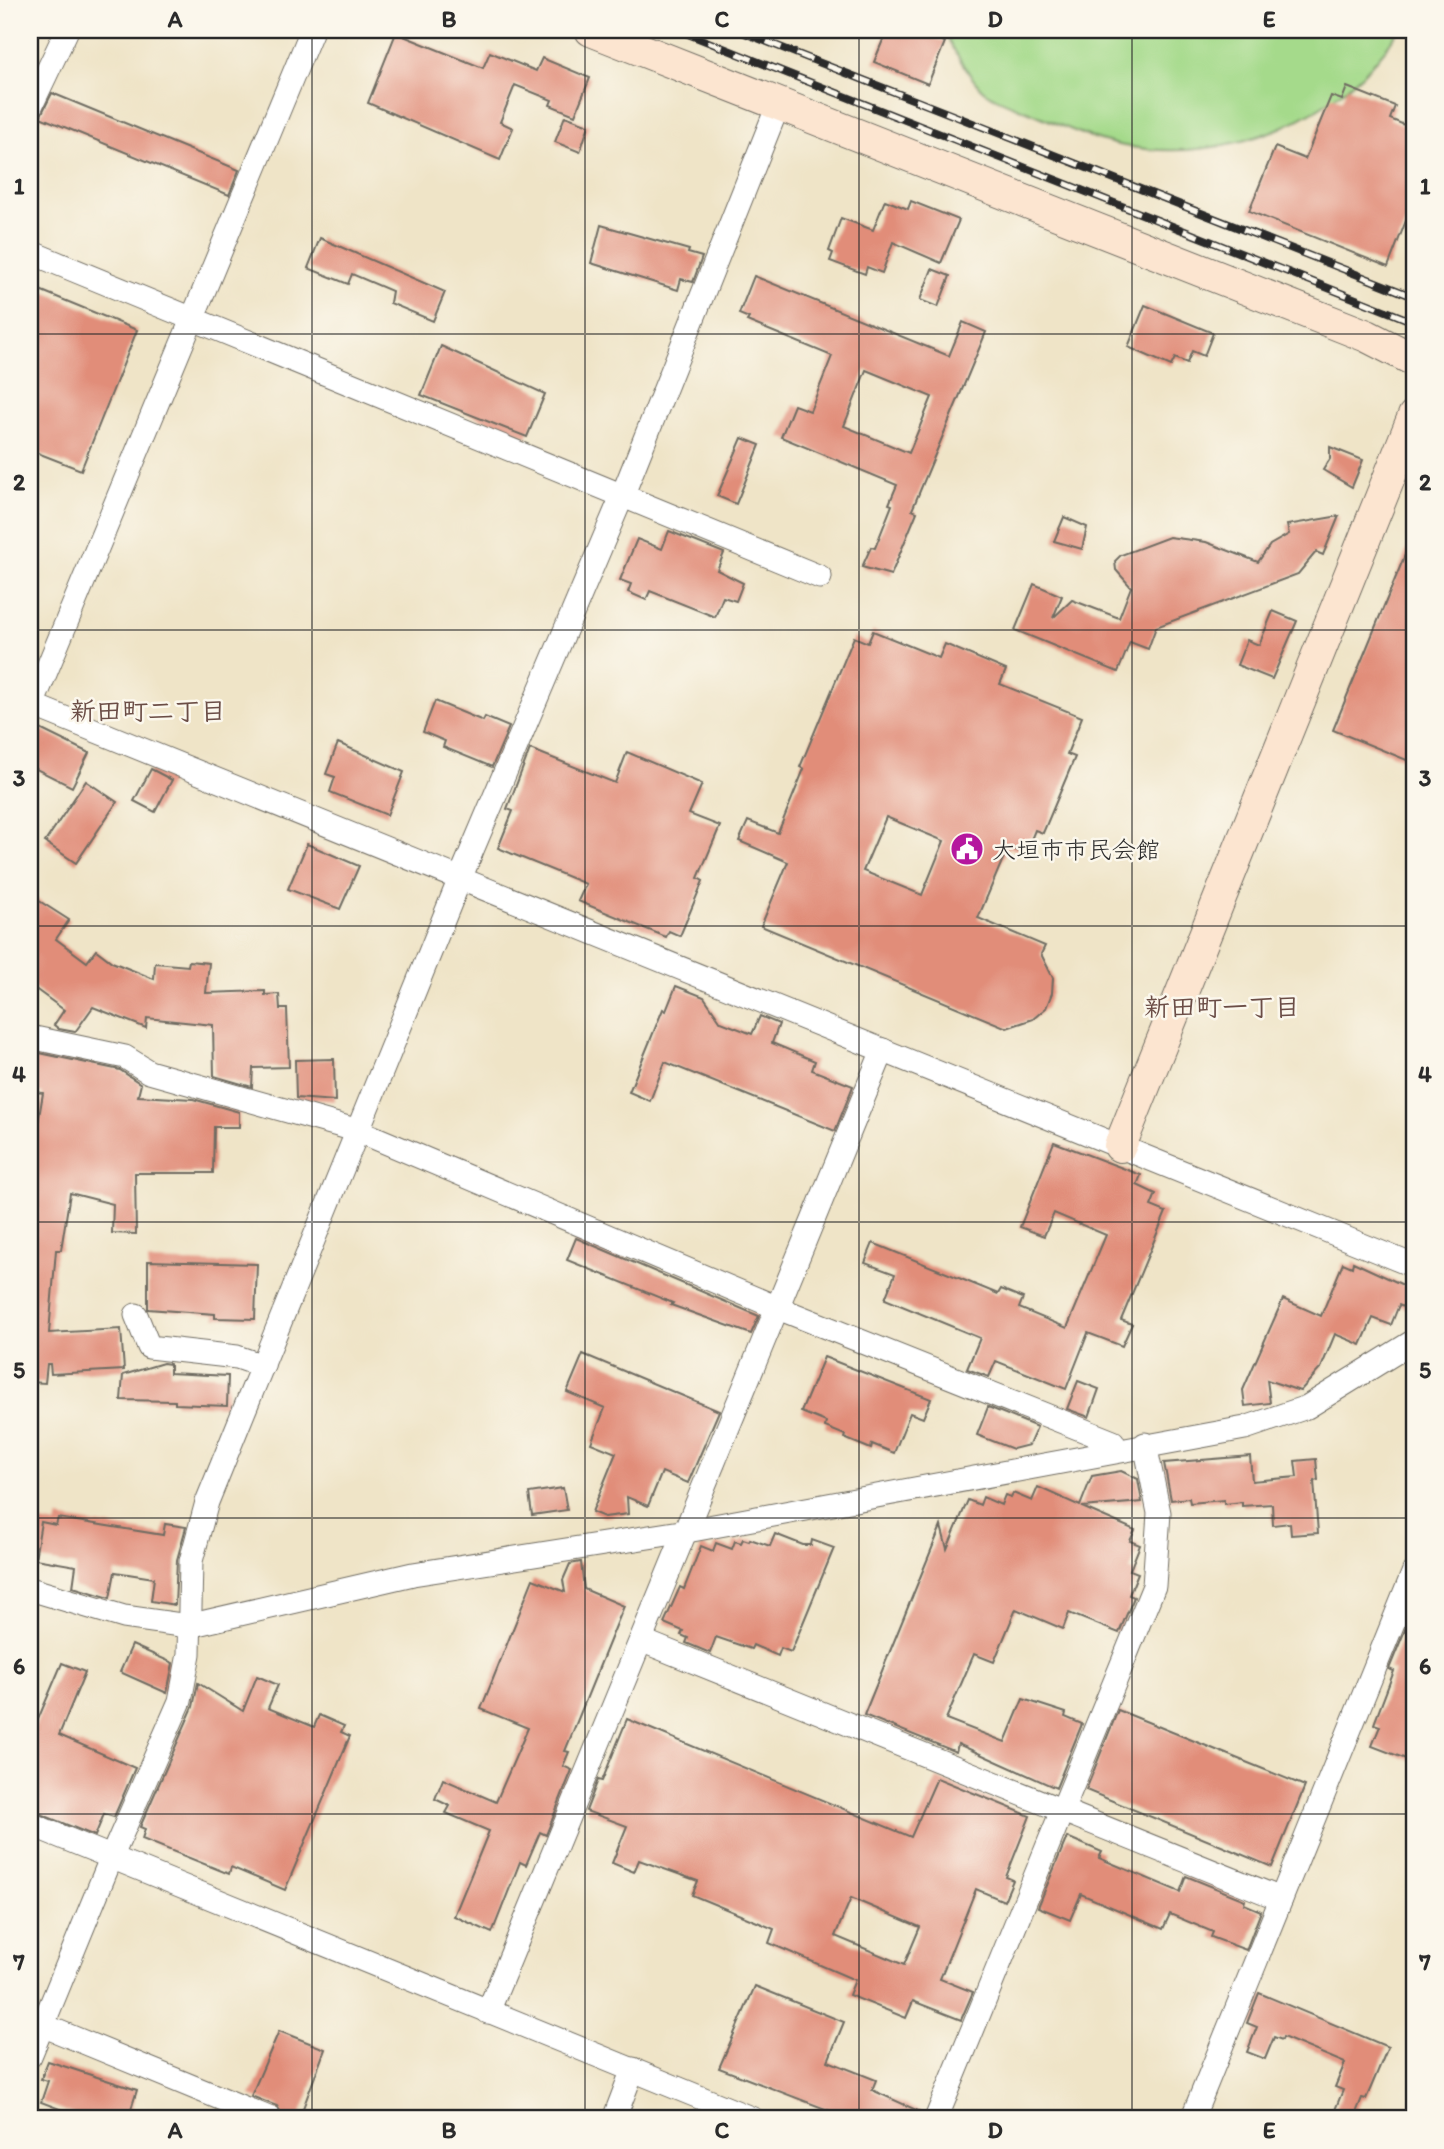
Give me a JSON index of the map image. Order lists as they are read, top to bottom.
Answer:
{
  "districts": ["新田町二丁目", "新田町一丁目"],
  "places": {
    "public building": ["大垣市市民会館"]
  },
  "grid": {
    "columns": [
      "A",
      "B",
      "C",
      "D",
      "E"
    ],
    "rows": [
      "1",
      "2",
      "3",
      "4",
      "5",
      "6",
      "7"
    ]
  }
}
